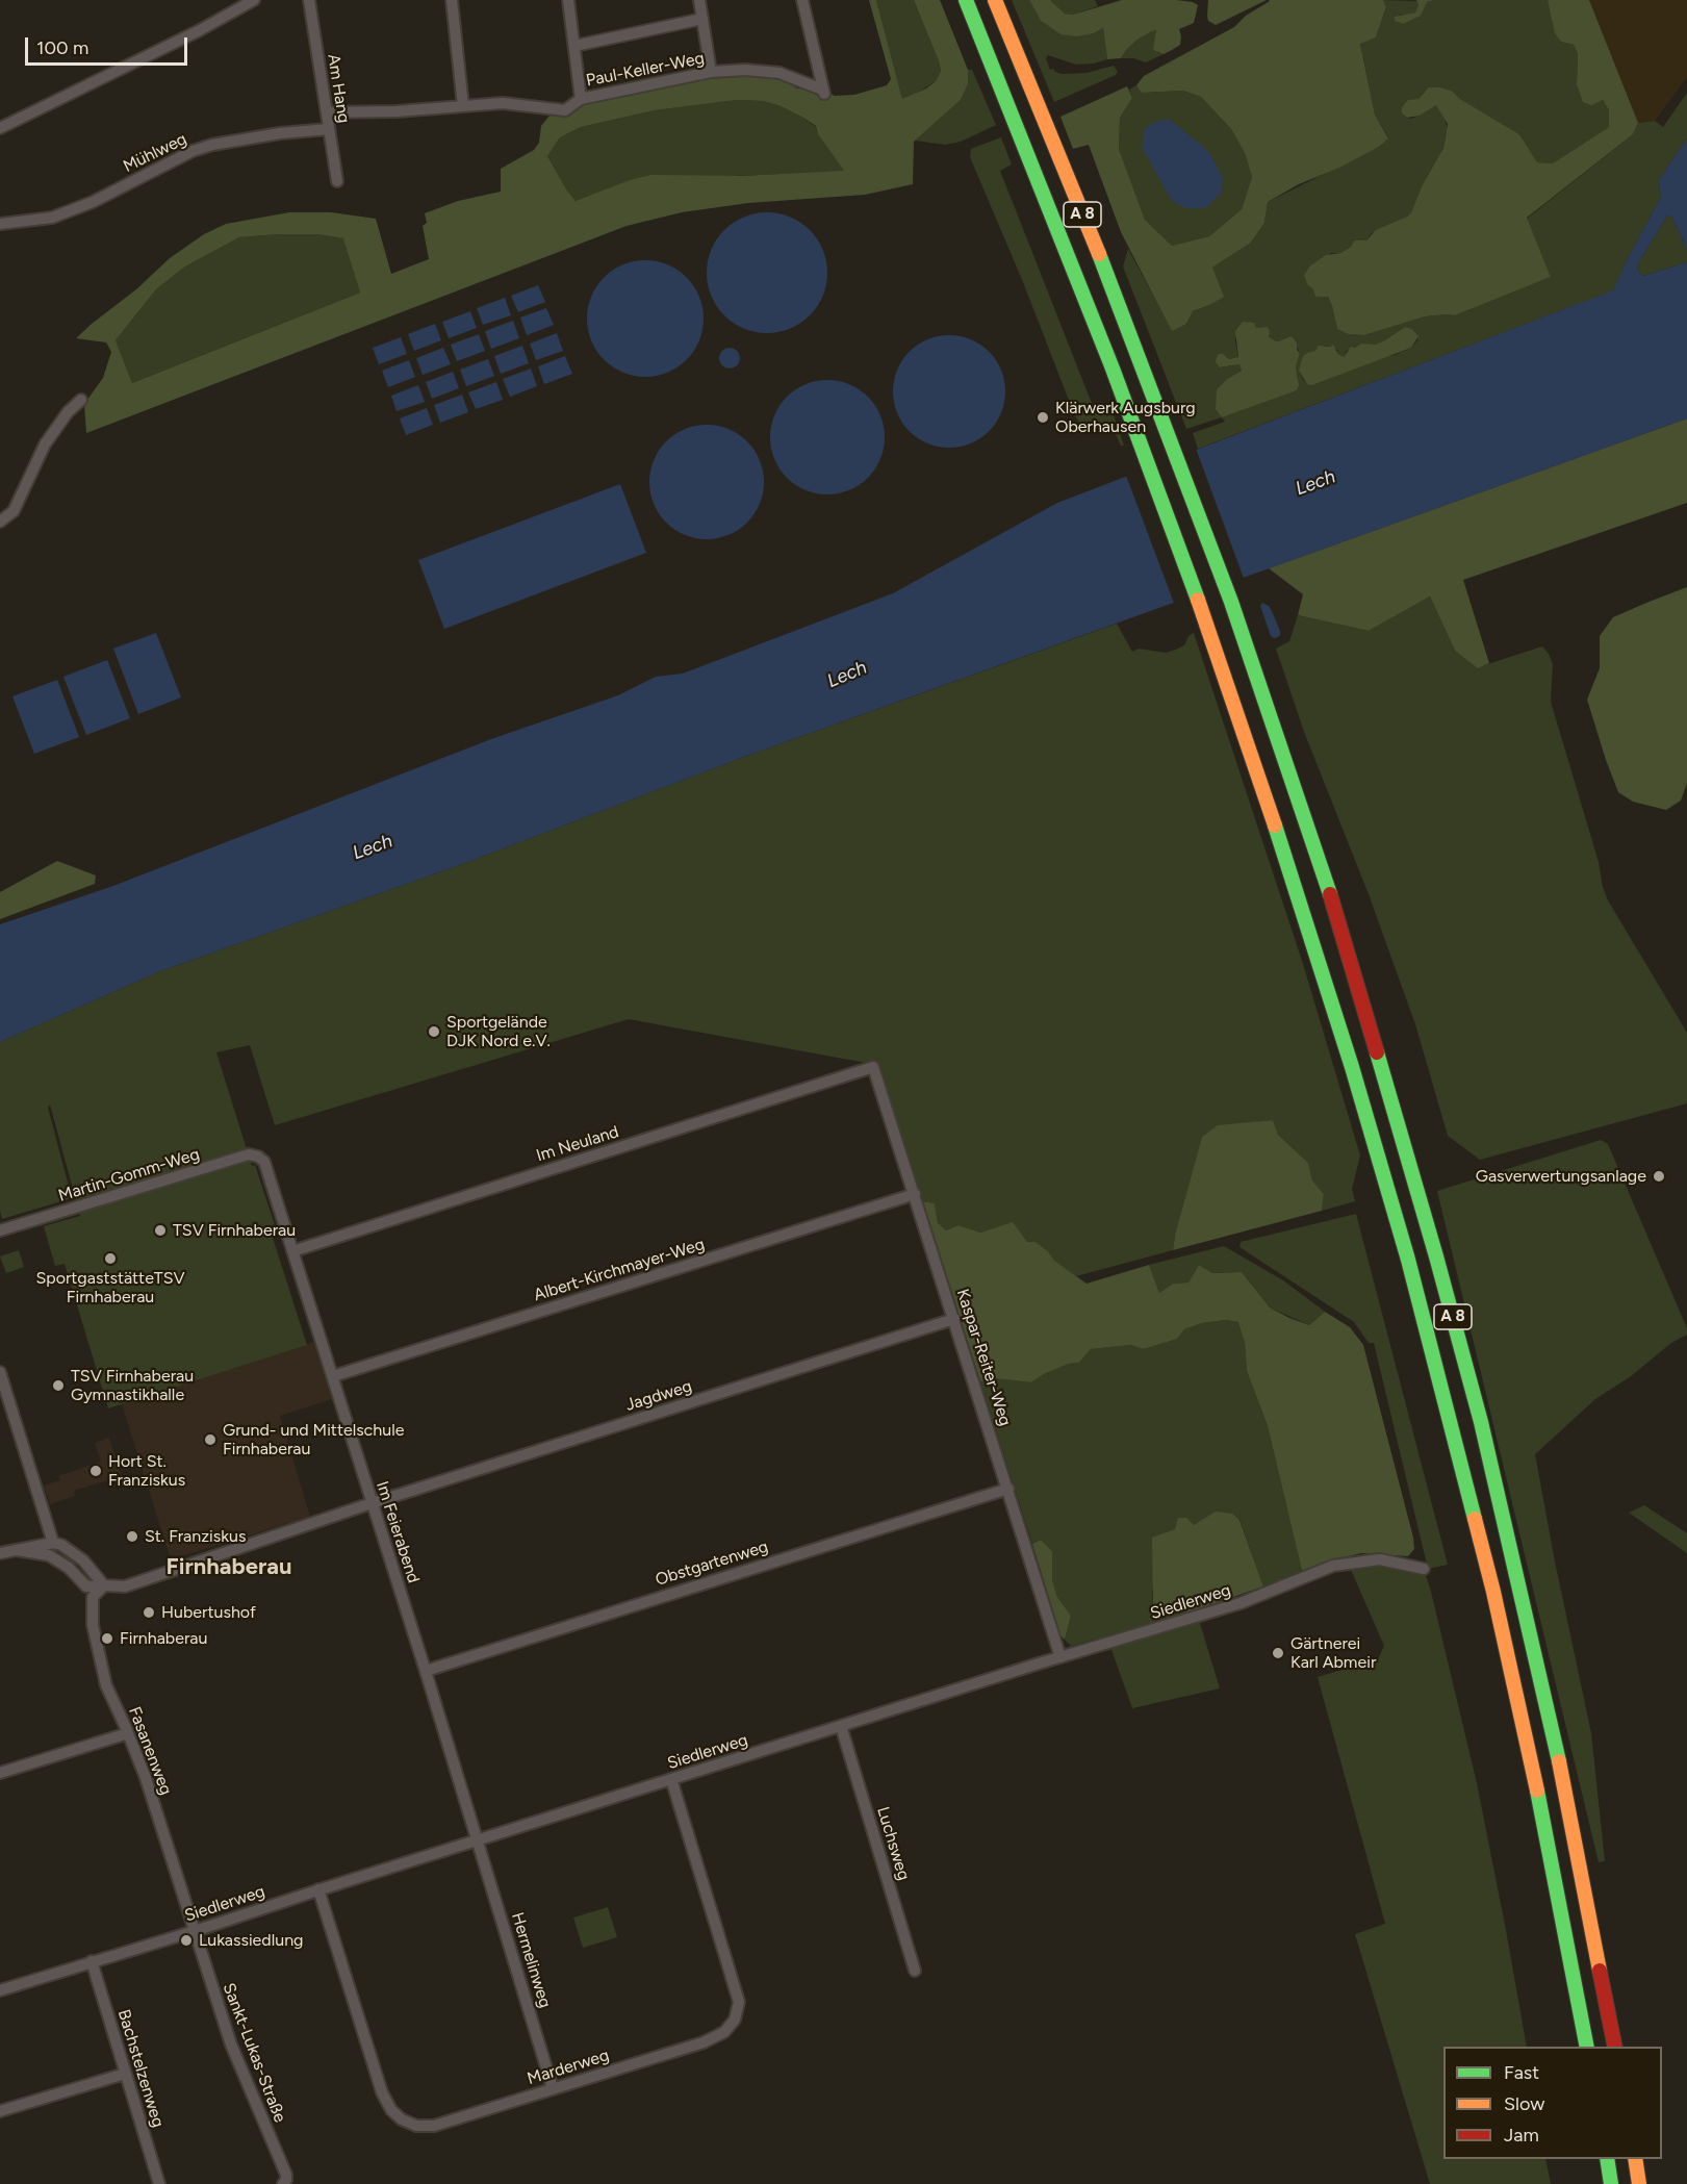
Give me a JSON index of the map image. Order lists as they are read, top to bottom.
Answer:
{
  "streets": {
    "highway": ["A 8"],
    "street": [
      "Paul-Keller-Weg",
      "Am Hang",
      "Mühlweg",
      "Im Neuland",
      "Martin-Gomm-Weg",
      "Albert-Kirchmayer-Weg",
      "Kaspar-Reiter-Weg",
      "Jagdweg",
      "Im Feierabend",
      "Obstgartenweg",
      "Siedlerweg",
      "Fasanenweg",
      "Luchsweg",
      "Hermelinweg",
      "Sankt-Lukas-Straße",
      "Marderweg",
      "Bachstelzenweg"
    ]
  },
  "crossings": [
    ["Paul-Keller-Weg", "Am Hang"],
    ["Am Hang", "Mühlweg"],
    ["Im Neuland", "Kaspar-Reiter-Weg"],
    ["Im Neuland", "Im Feierabend"],
    ["Martin-Gomm-Weg", "Im Feierabend"],
    ["Albert-Kirchmayer-Weg", "Kaspar-Reiter-Weg"],
    ["Albert-Kirchmayer-Weg", "Im Feierabend"],
    ["Kaspar-Reiter-Weg", "Jagdweg"],
    ["Kaspar-Reiter-Weg", "Obstgartenweg"],
    ["Kaspar-Reiter-Weg", "Siedlerweg"],
    ["Jagdweg", "Im Feierabend"],
    ["Jagdweg", "Fasanenweg"],
    ["Im Feierabend", "Obstgartenweg"],
    ["Im Feierabend", "Siedlerweg"],
    ["Im Feierabend", "Hermelinweg"],
    ["Siedlerweg", "Fasanenweg"],
    ["Siedlerweg", "Luchsweg"],
    ["Siedlerweg", "Hermelinweg"],
    ["Siedlerweg", "Sankt-Lukas-Straße"],
    ["Siedlerweg", "Marderweg"],
    ["Siedlerweg", "Bachstelzenweg"],
    ["Fasanenweg", "Sankt-Lukas-Straße"],
    ["Hermelinweg", "Marderweg"]
  ],
  "districts": ["Firnhaberau"],
  "water": ["Lech"],
  "places": [
    "Klärwerk Augsburg Oberhausen",
    "Sportgelände DJK Nord e.V.",
    "Gasverwertungsanlage",
    "TSV Firnhaberau",
    "SportgaststätteTSV Firnhaberau",
    "TSV Firnhaberau Gymnastikhalle",
    "Grund- und Mittelschule Firnhaberau",
    "Hort St. Franziskus",
    "St. Franziskus",
    "Hubertushof",
    "Firnhaberau",
    "Gärtnerei Karl Abmeir",
    "Lukassiedlung"
  ],
  "legend": ["Fast", "Slow", "Jam"],
  "scale_bar": "100 m"
}
